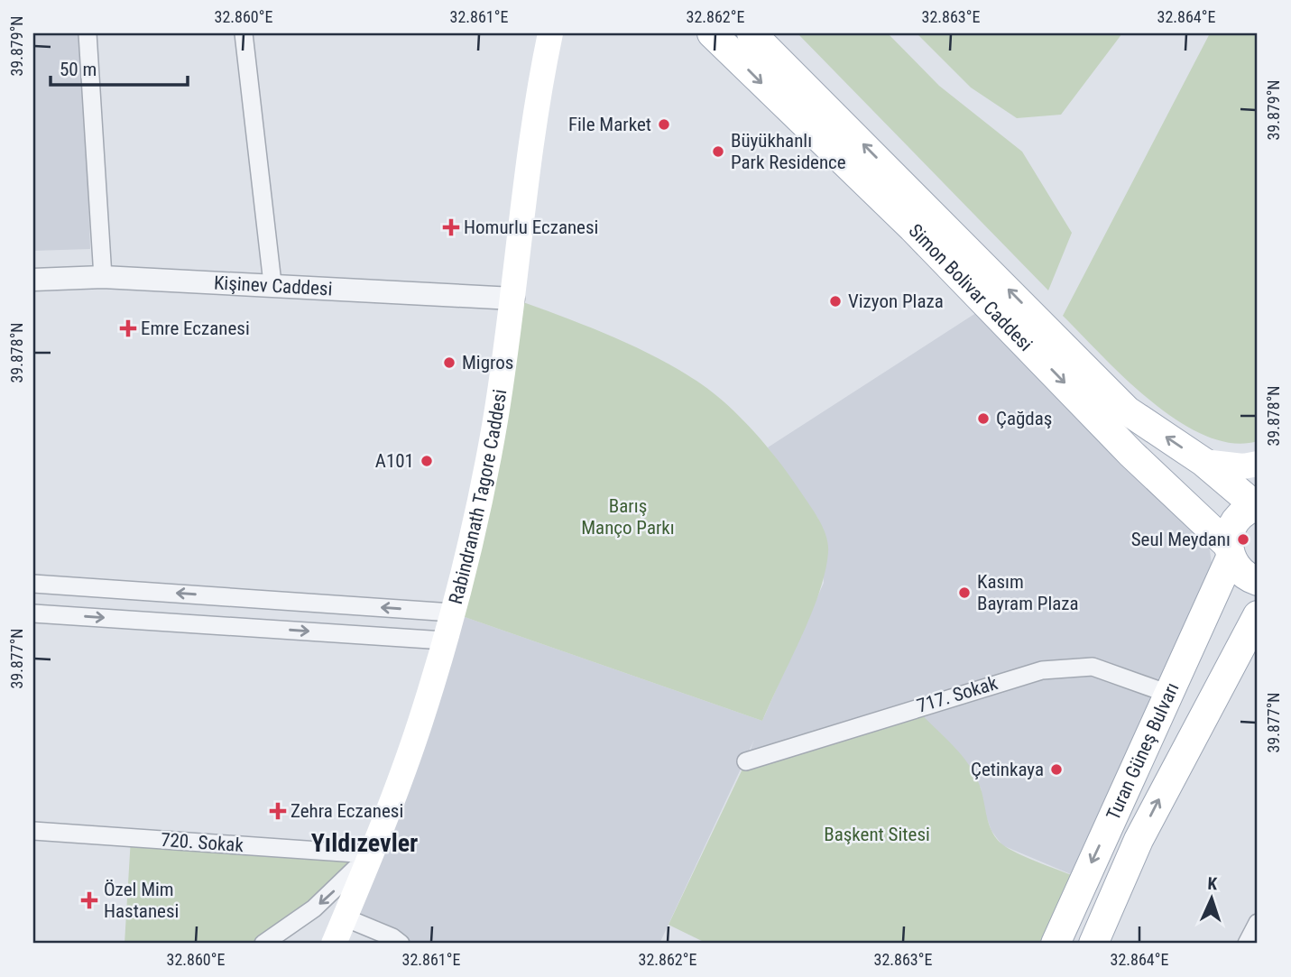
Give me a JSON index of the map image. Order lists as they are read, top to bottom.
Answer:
{
  "streets": {
    "main road": ["Simon Bolivar Caddesi", "Rabindranath Tagore Caddesi", "Turan Güneş Bulvarı"],
    "street": ["Kişinev Caddesi", "717. Sokak", "720. Sokak"]
  },
  "crossings": [
    ["Kişinev Caddesi", "Rabindranath Tagore Caddesi"],
    ["Simon Bolivar Caddesi", "Turan Güneş Bulvarı"],
    ["Rabindranath Tagore Caddesi", "720. Sokak"],
    ["717. Sokak", "Turan Güneş Bulvarı"]
  ],
  "districts": ["Yıldızevler"],
  "parks": ["Barış Manço Parkı", "Başkent Sitesi"],
  "places": {
    "other": [
      "File Market",
      "Büyükhanlı Park Residence",
      "Vizyon Plaza",
      "Migros",
      "Çağdaş",
      "A101",
      "Seul Meydanı",
      "Kasım Bayram Plaza",
      "Çetinkaya"
    ],
    "health": [
      "Homurlu Eczanesi",
      "Emre Eczanesi",
      "Zehra Eczanesi",
      "Özel Mim Hastanesi"
    ]
  },
  "scale_bar": "50 m",
  "north": "top",
  "coordinates": [
    "32.860°E",
    "32.861°E",
    "32.862°E",
    "32.863°E",
    "32.864°E",
    "39.879°N",
    "39.878°N",
    "39.877°N"
  ]
}
